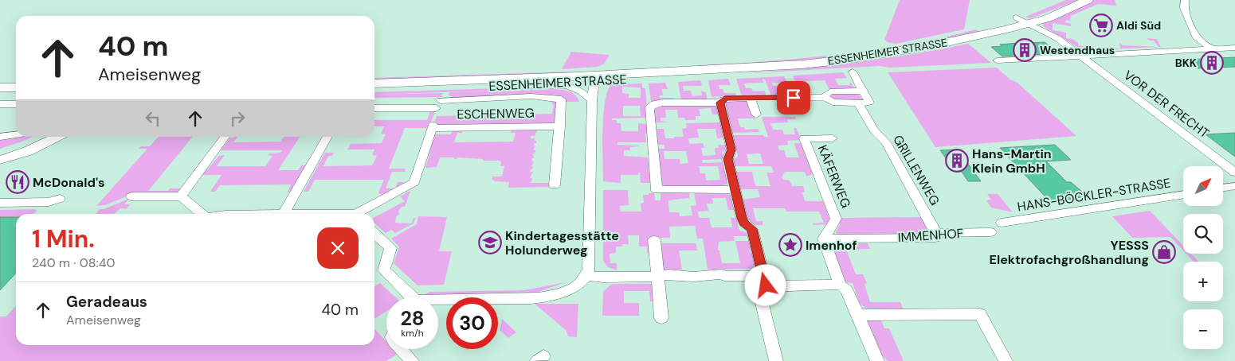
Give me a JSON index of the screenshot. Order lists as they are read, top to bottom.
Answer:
{
  "streets": {
    "main road": ["ESSENHEIMER STRASSE"],
    "street": [
      "VOR DER FRECHT",
      "ESCHENWEG",
      "GRILLENWEG",
      "KÄFERWEG",
      "HANS-BÖCKLER-STRASSE",
      "IMMENHOF"
    ]
  },
  "crossings": [
    ["GRILLENWEG", "IMMENHOF"],
    ["KÄFERWEG", "IMMENHOF"]
  ],
  "places": {
    "supermarket": ["Aldi Süd"],
    "building": ["Westendhaus", "BKK", "Hans-Martin Klein GmbH"],
    "restaurant": ["McDonald's"],
    "school or university": ["Kindertagesstätte Holunderweg"],
    "place": ["Imenhof"],
    "shop": ["YESSS Elektrofachgroßhandlung"]
  },
  "north": "top right",
  "page": {
    "turn": ["40 m", "Ameisenweg"],
    "map_buttons": ["+", "−"],
    "heading": ["1 Min.", "240 m · 08:40"],
    "list": [
      {
        "name": "Geradeaus",
        "note": "Ameisenweg",
        "value": "40 m"
      }
    ],
    "speed": "28 km/h",
    "limit": "30"
  }
}
